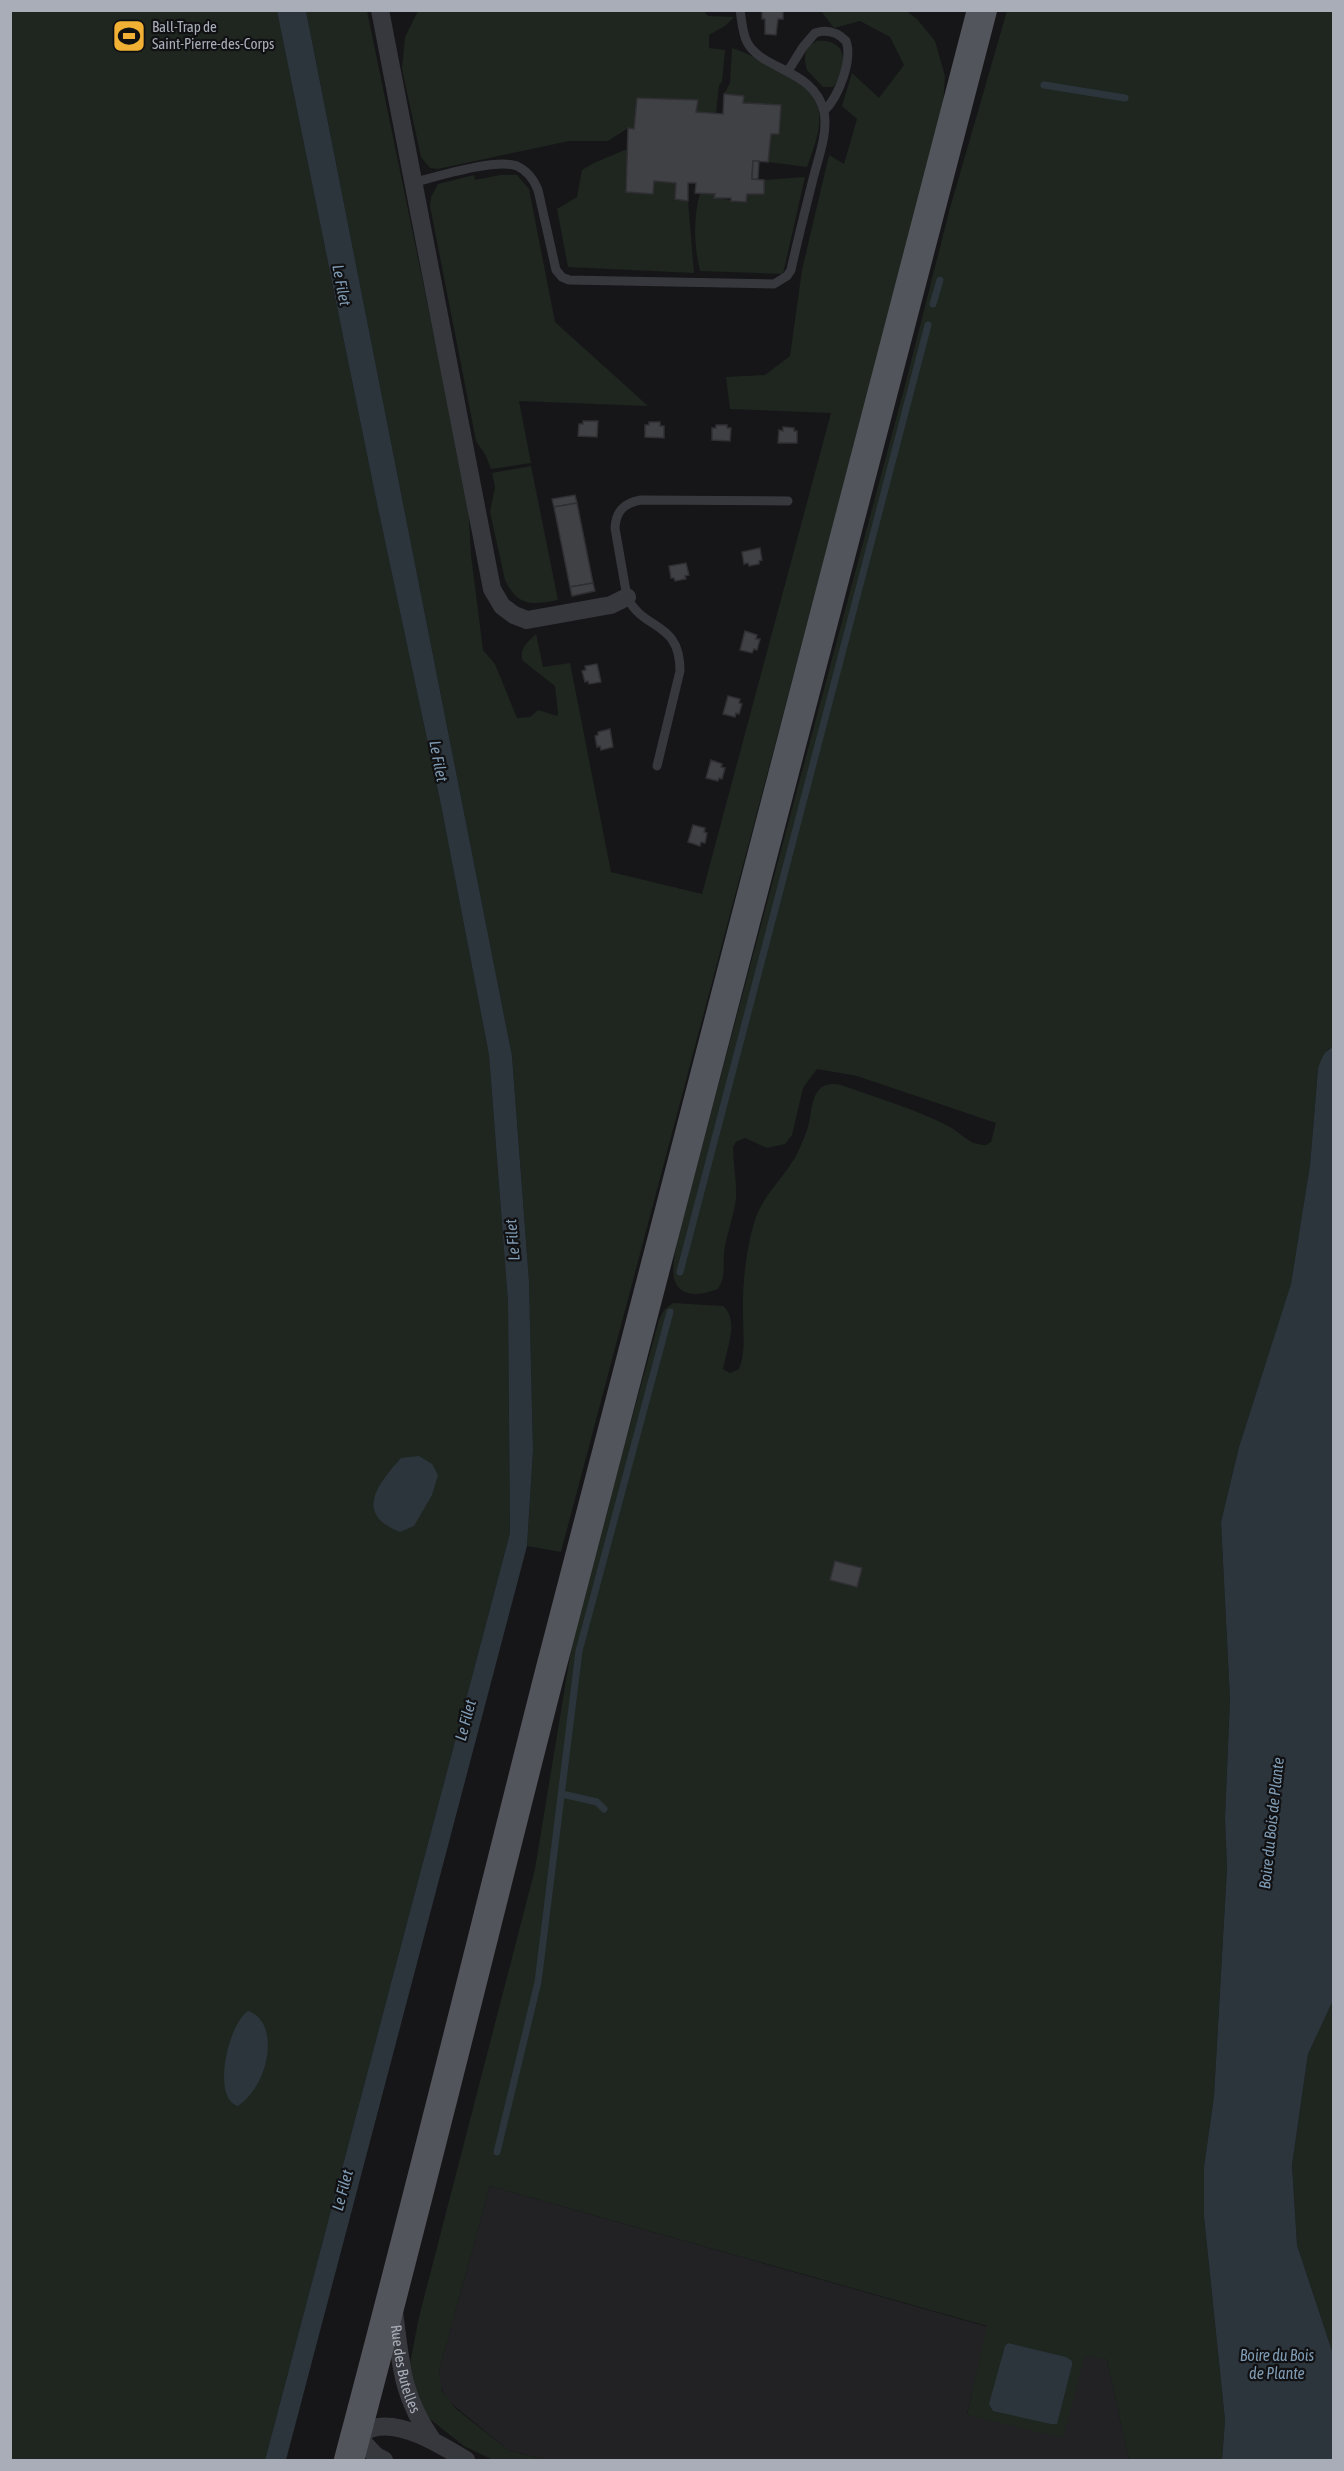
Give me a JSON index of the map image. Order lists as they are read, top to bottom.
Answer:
{
  "streets": {
    "street": ["Rue des Butelles"]
  },
  "water": ["Le Filet", "Boire du Bois de Plante"],
  "places": {
    "sports": ["Ball-Trap de Saint-Pierre-des-Corps"]
  }
}
